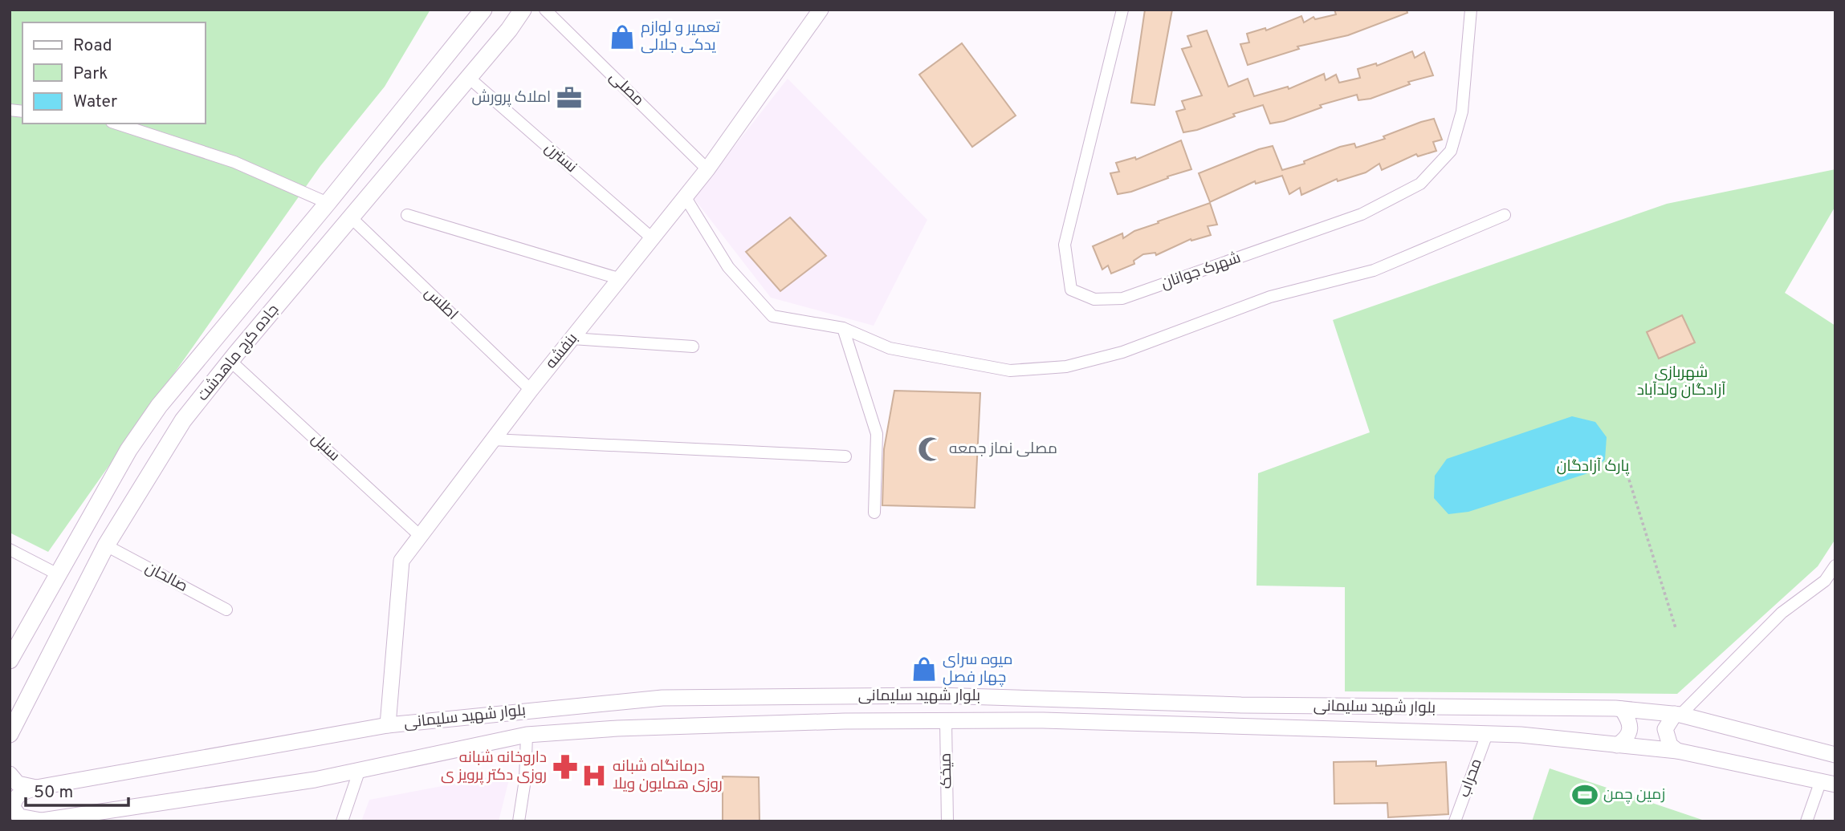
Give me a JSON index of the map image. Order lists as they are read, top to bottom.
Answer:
{
  "streets": {
    "main road": ["بنفشه", "جاده کرج ماهدشت", "بلوار شهید سلیمانی"],
    "street": [
      "مصلی",
      "نسترن",
      "شهرک جوانان",
      "اطلس",
      "سنبل",
      "صالحان",
      "میخک",
      "محراب"
    ]
  },
  "crossings": [
    ["مصلی", "بنفشه"],
    ["نسترن", "بنفشه"],
    ["نسترن", "جاده کرج ماهدشت"],
    ["اطلس", "بنفشه"],
    ["اطلس", "جاده کرج ماهدشت"],
    ["بنفشه", "سنبل"],
    ["بنفشه", "بلوار شهید سلیمانی"],
    ["جاده کرج ماهدشت", "سنبل"],
    ["جاده کرج ماهدشت", "صالحان"],
    ["بلوار شهید سلیمانی", "میخک"],
    ["بلوار شهید سلیمانی", "محراب"]
  ],
  "parks": ["شهربازی آزادگان ولدآباد", "پارک آزادگان"],
  "places": {
    "shop": ["تعمیر و لوازم یدکی جلالی", "میوه سرای چهار فصل"],
    "office": ["املاک پرورش"],
    "mosque": ["مصلی نماز جمعه"],
    "pharmacy": ["داروخانه شبانه روزی دکتر پرویز ی"],
    "hospital": ["درمانگاه شبانه روزی همایون ویلا"],
    "sports": ["زمین چمن"]
  },
  "legend": ["Road", "Park", "Water"],
  "scale_bar": "50 m"
}
